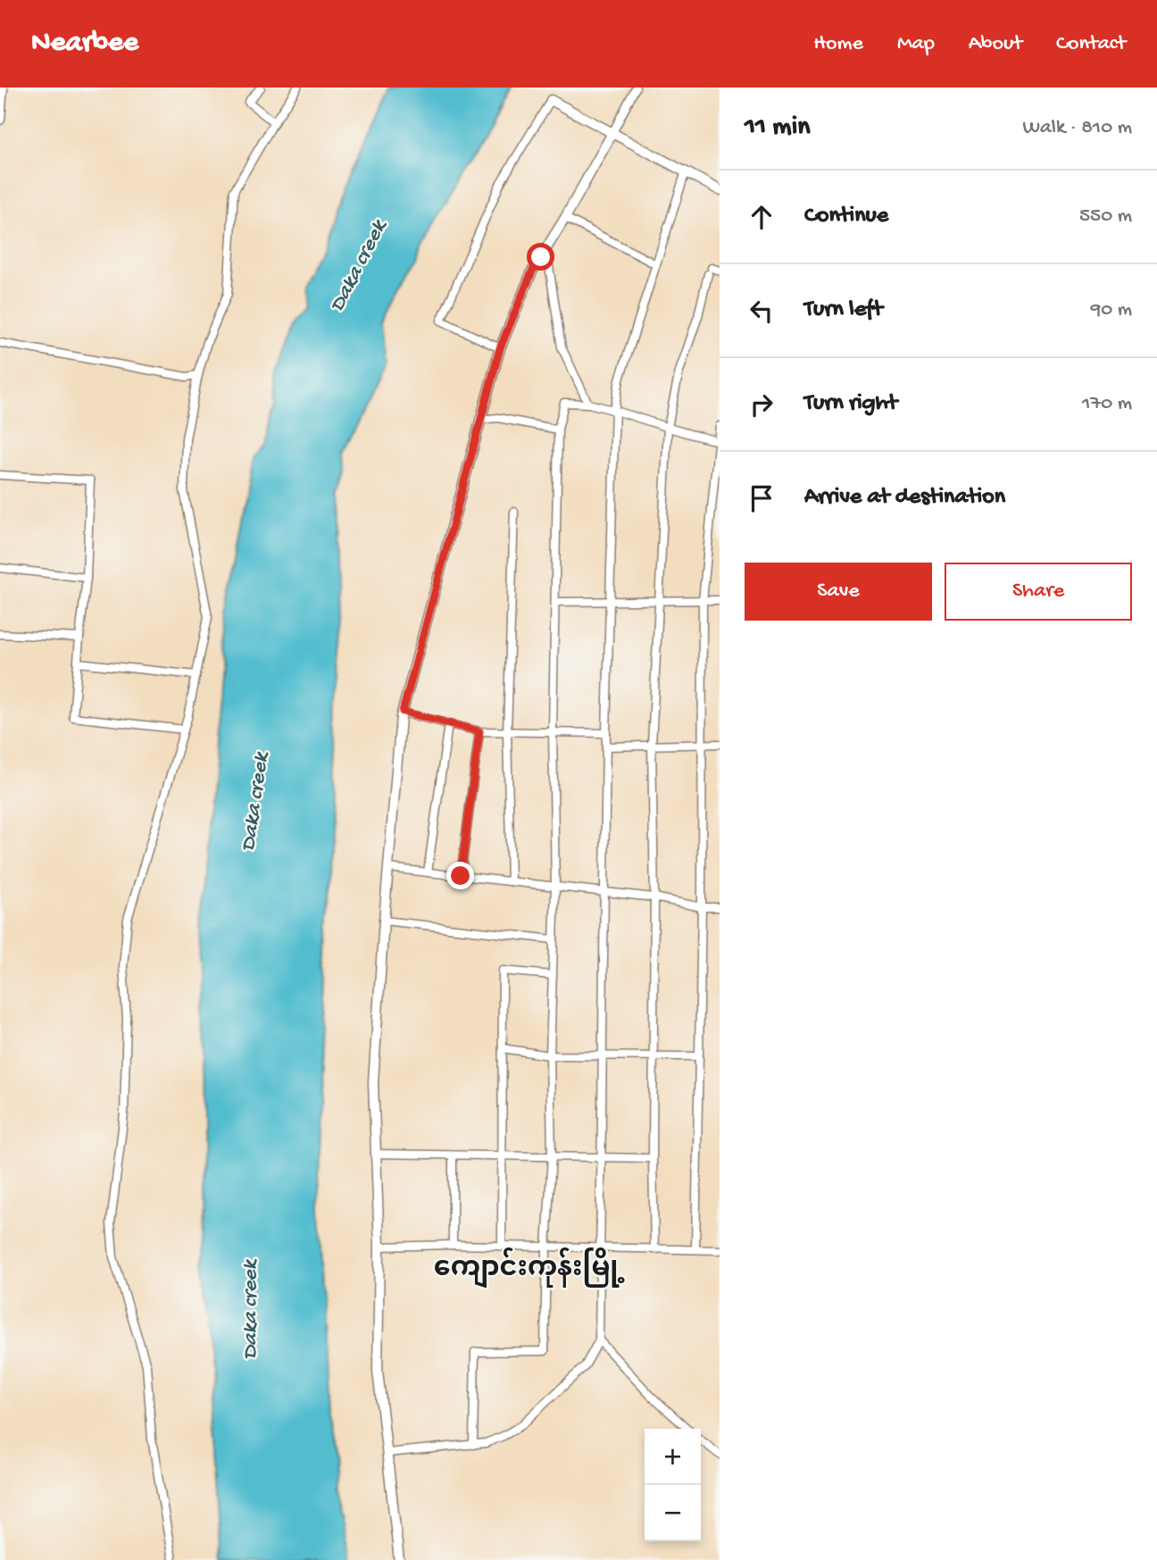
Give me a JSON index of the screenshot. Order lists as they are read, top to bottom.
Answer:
{
  "districts": ["ကျောင်းကုန်းမြို့"],
  "water": ["Daka creek"],
  "page": {
    "header": "Nearbee",
    "nav": [
      "Home",
      "Map",
      "About",
      "Contact"
    ],
    "heading": ["11 min", "Walk · 810 m"],
    "list": [
      ["Continue", "550 m"],
      ["Turn left", "90 m"],
      ["Turn right", "170 m"],
      "Arrive at destination"
    ],
    "buttons": ["Save", "Share"],
    "map_buttons": ["+", "−"]
  }
}
